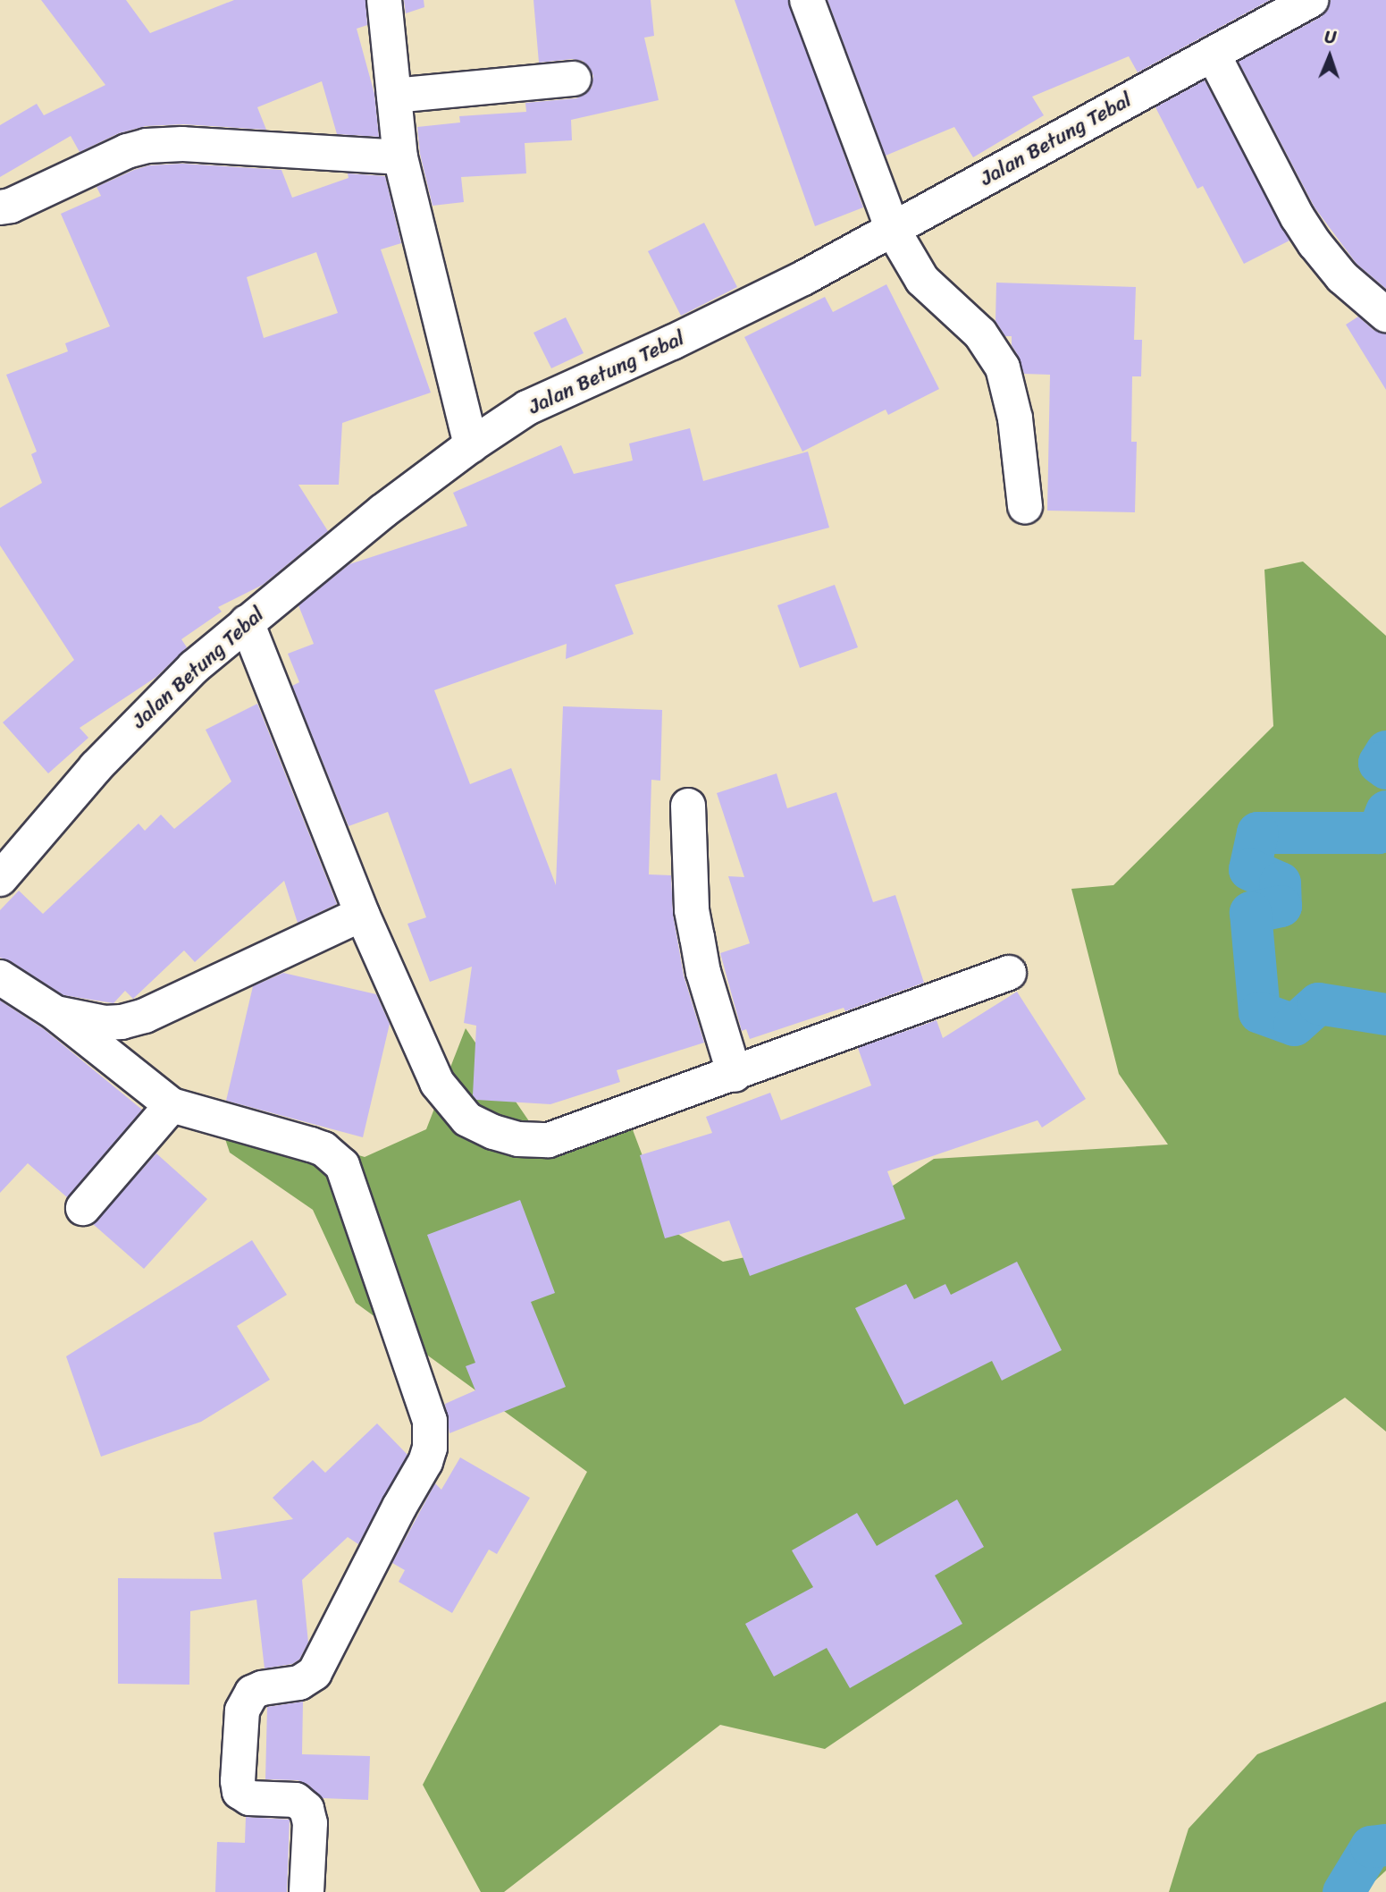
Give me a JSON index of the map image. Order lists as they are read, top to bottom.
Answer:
{
  "streets": {
    "street": ["Jalan Betung Tebal"]
  },
  "north": "top"
}
